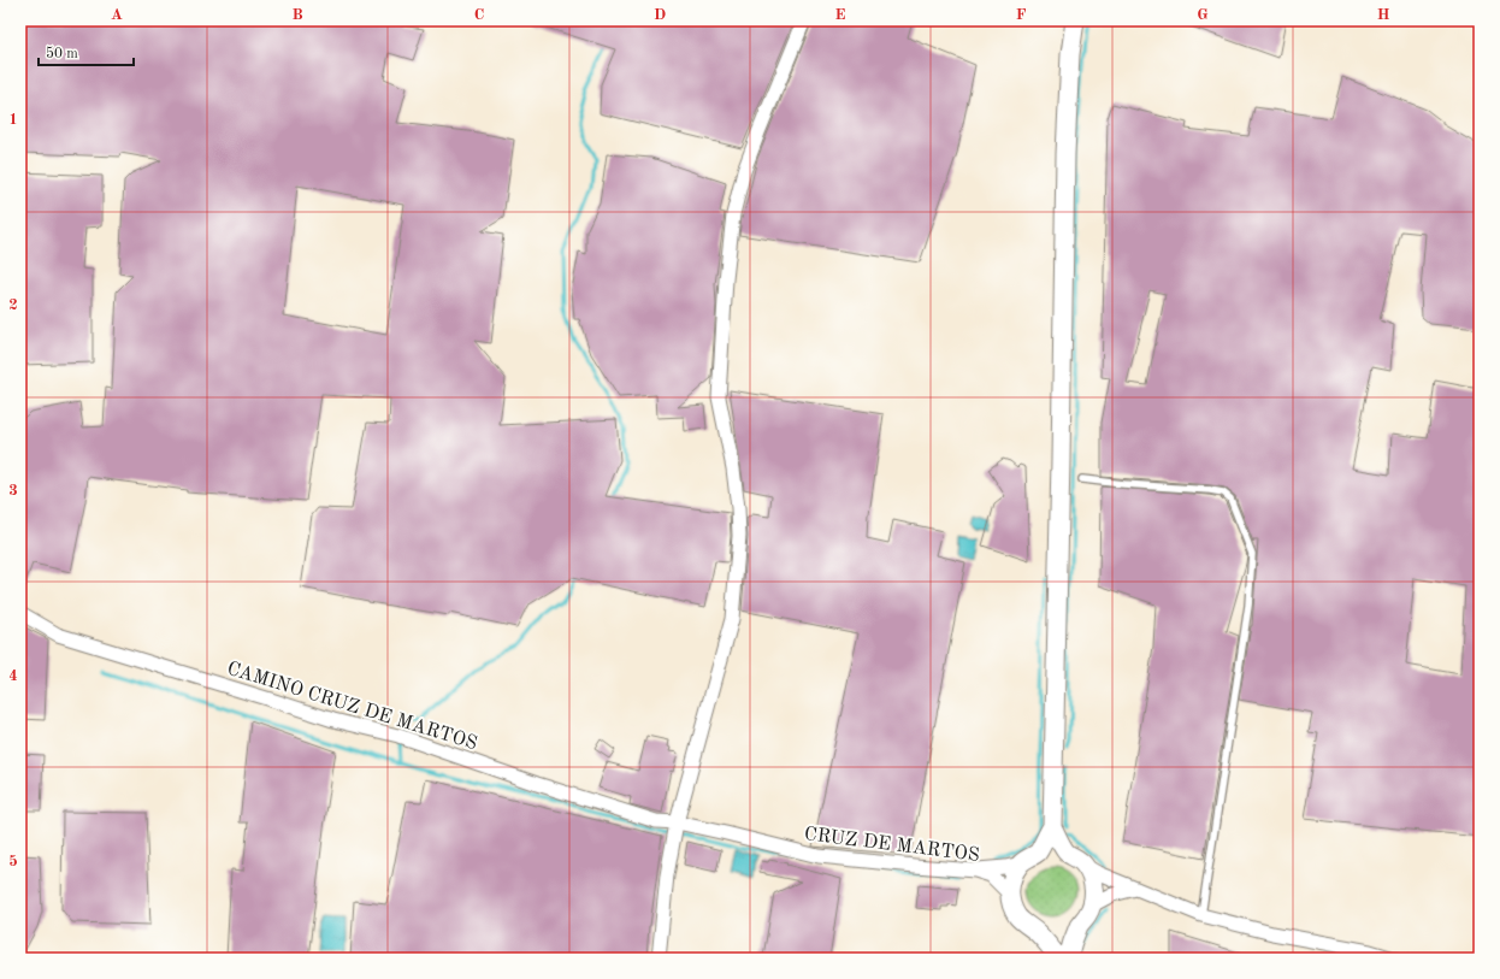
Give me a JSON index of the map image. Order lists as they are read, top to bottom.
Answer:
{
  "streets": {
    "street": ["CAMINO CRUZ DE MARTOS", "CRUZ DE MARTOS"]
  },
  "crossings": [
    ["CAMINO CRUZ DE MARTOS", "CRUZ DE MARTOS"]
  ],
  "scale_bar": "50 m",
  "grid": {
    "columns": [
      "A",
      "B",
      "C",
      "D",
      "E",
      "F",
      "G",
      "H"
    ],
    "rows": [
      "1",
      "2",
      "3",
      "4",
      "5"
    ]
  }
}
